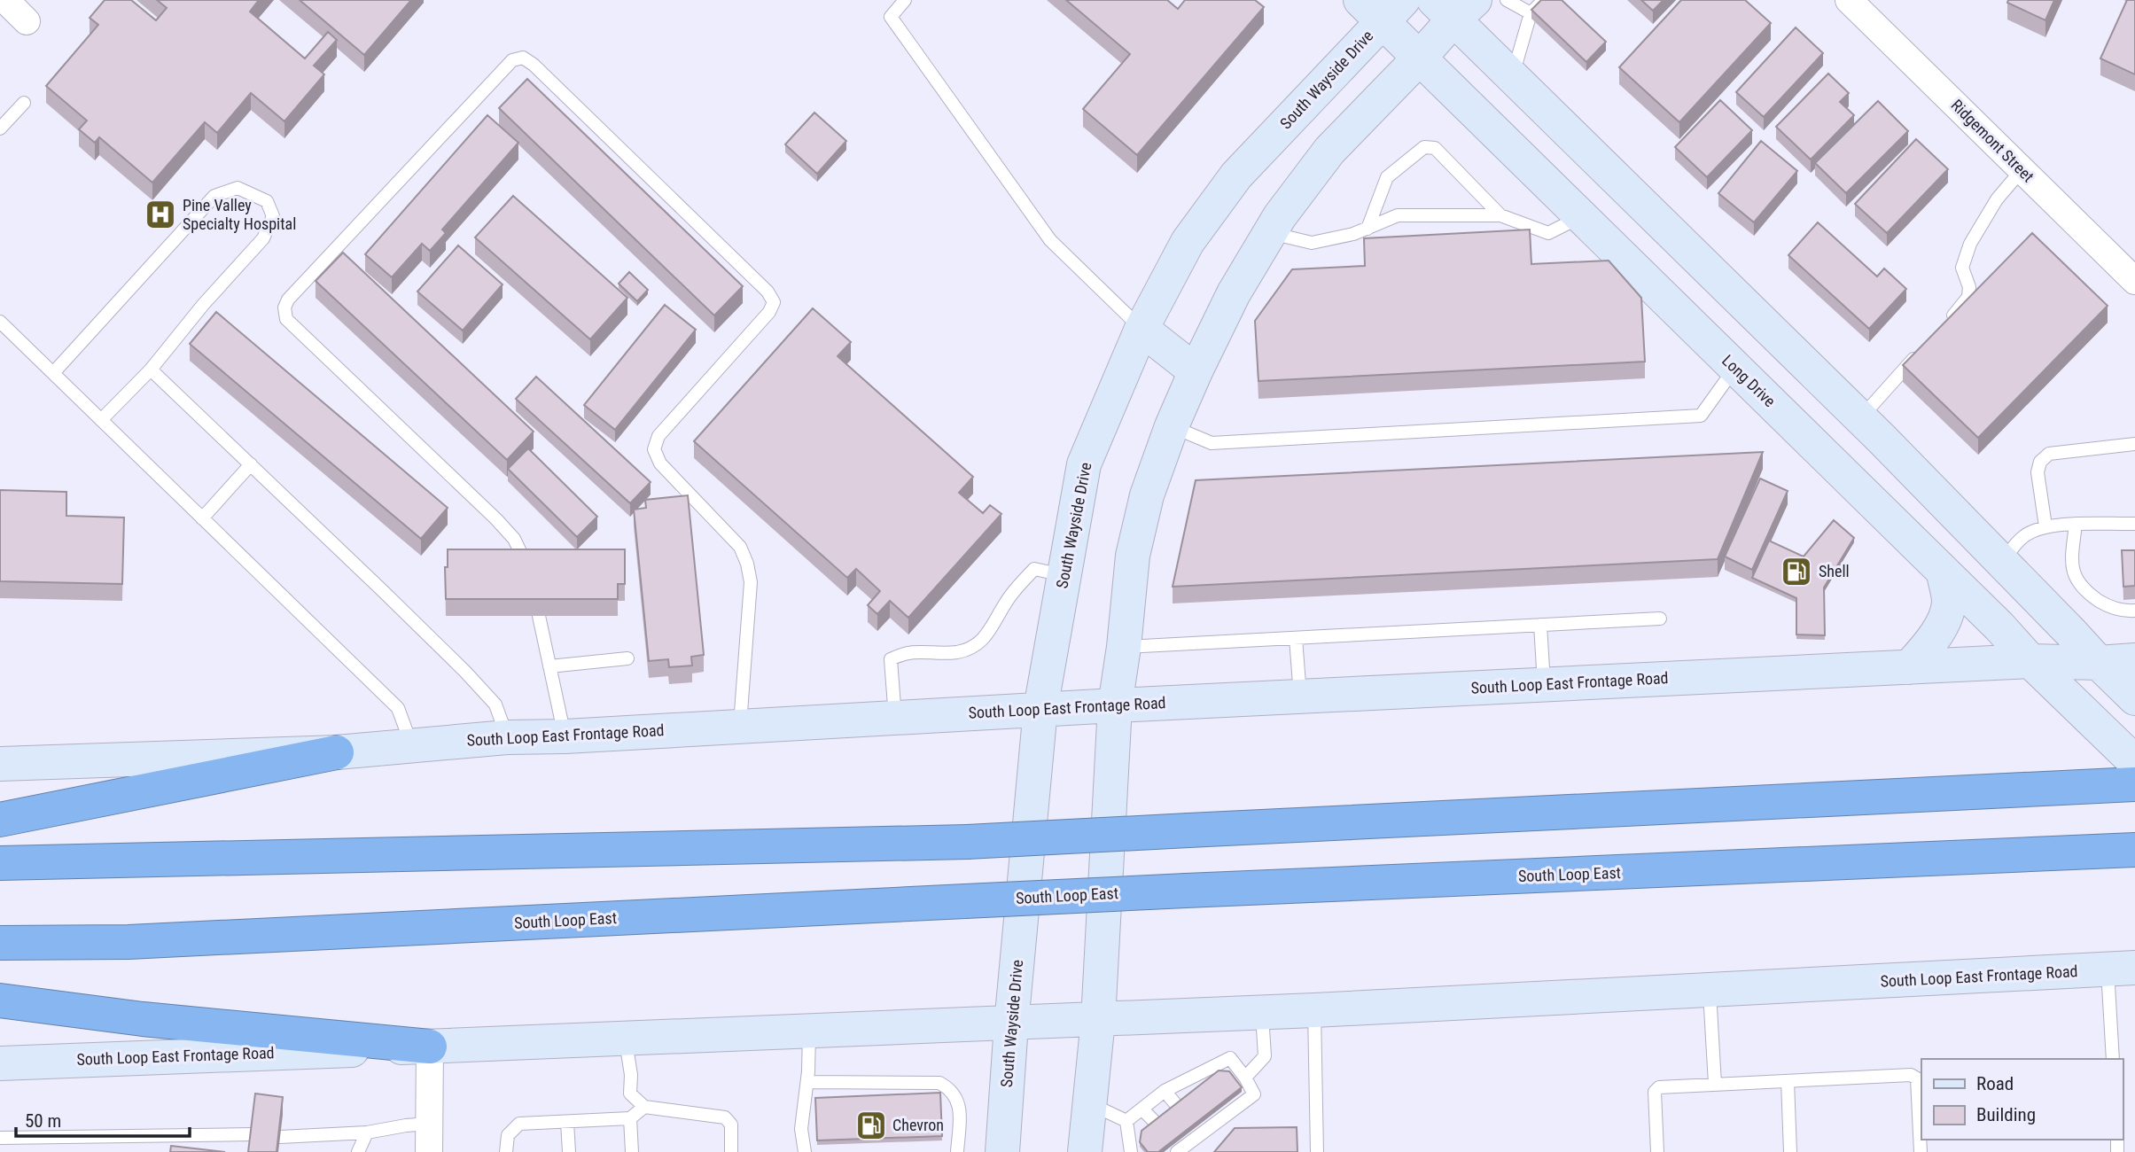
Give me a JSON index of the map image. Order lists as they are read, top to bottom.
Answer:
{
  "streets": {
    "highway": ["South Loop East"],
    "main road": ["South Wayside Drive", "Long Drive", "South Loop East Frontage Road"],
    "street": ["Ridgemont Street"]
  },
  "crossings": [
    ["South Wayside Drive", "Long Drive"],
    ["South Wayside Drive", "South Loop East Frontage Road"],
    ["Long Drive", "South Loop East Frontage Road"]
  ],
  "places": {
    "hospital": ["Pine Valley Specialty Hospital"],
    "fuel station": ["Shell", "Chevron"]
  },
  "legend": ["Road", "Building"],
  "scale_bar": "50 m"
}
